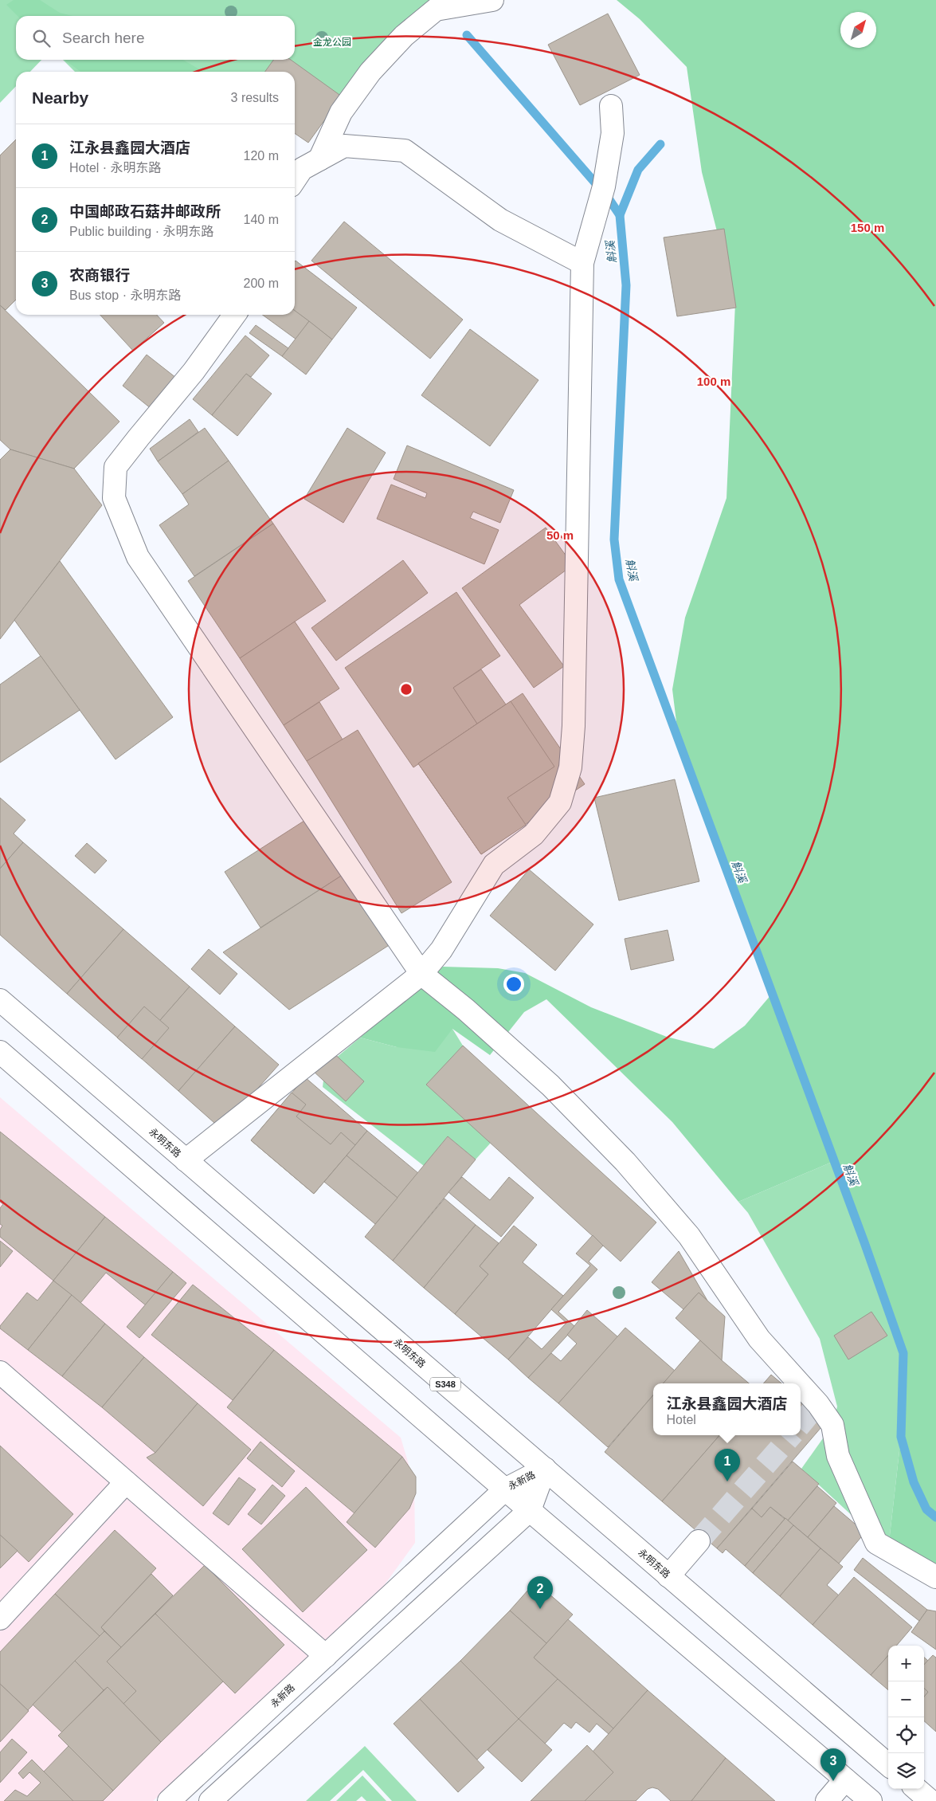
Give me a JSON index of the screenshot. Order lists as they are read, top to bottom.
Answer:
{
  "streets": {
    "main road": ["永明东路", "S348", "永新路"]
  },
  "crossings": [
    ["永明东路", "永新路"]
  ],
  "water": ["斛溪"],
  "parks": ["金龙公园"],
  "north": "top right",
  "page": {
    "search": "Search here",
    "heading": ["Nearby", "3 results"],
    "list": [
      {
        "mark": "1",
        "name": "江永县鑫园大酒店",
        "note": "Hotel · 永明东路",
        "value": "120 m"
      },
      {
        "mark": "2",
        "name": "中国邮政石菇井邮政所",
        "note": "Public building · 永明东路",
        "value": "140 m"
      },
      {
        "mark": "3",
        "name": "农商银行",
        "note": "Bus stop · 永明东路",
        "value": "200 m"
      }
    ],
    "popup": ["江永县鑫园大酒店", "Hotel"],
    "pins": ["1", "2", "3"],
    "map_buttons": ["+", "−"]
  },
  "rings": ["150 m", "100 m", "50 m"]
}
